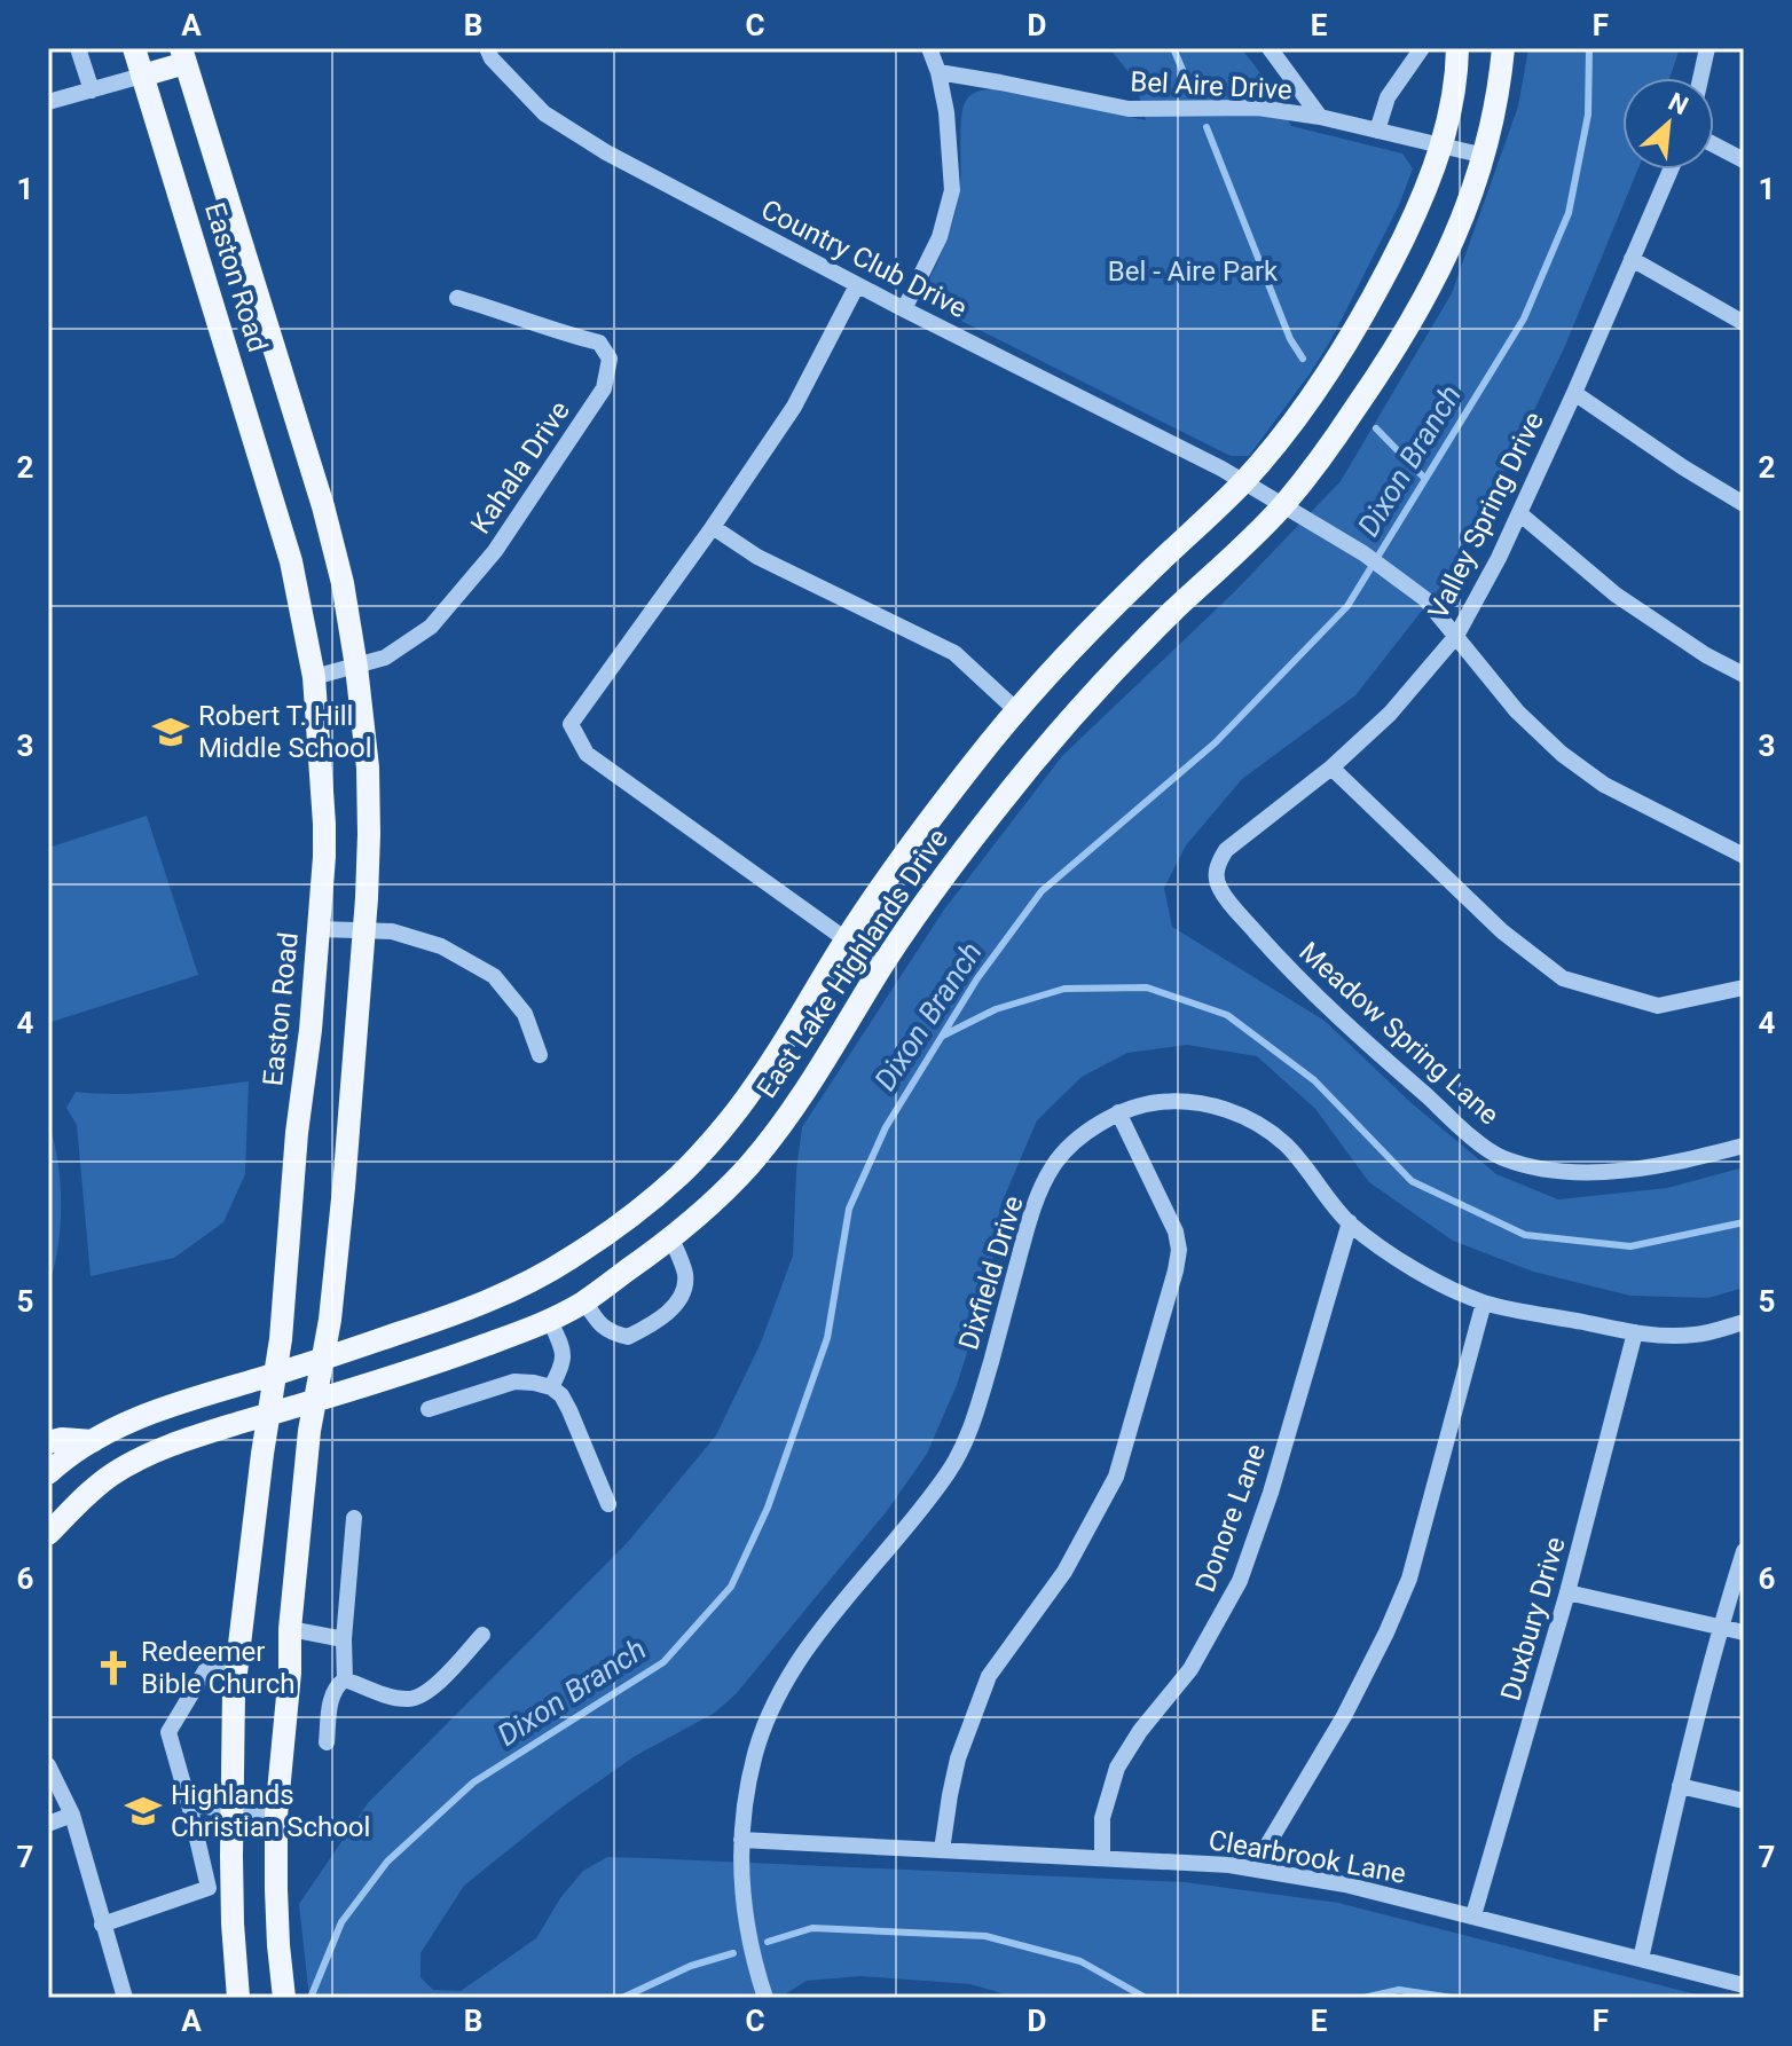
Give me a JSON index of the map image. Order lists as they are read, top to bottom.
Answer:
{
  "streets": {
    "main road": ["Easton Road", "East Lake Highlands Drive"],
    "street": [
      "Bel Aire Drive",
      "Country Club Drive",
      "Kahala Drive",
      "Valley Spring Drive",
      "Meadow Spring Lane",
      "Dixfield Drive",
      "Donore Lane",
      "Duxbury Drive",
      "Clearbrook Lane"
    ]
  },
  "crossings": [
    ["Bel Aire Drive", "East Lake Highlands Drive"],
    ["Country Club Drive", "Valley Spring Drive"],
    ["Country Club Drive", "East Lake Highlands Drive"],
    ["Easton Road", "Kahala Drive"],
    ["Easton Road", "East Lake Highlands Drive"],
    ["Valley Spring Drive", "Meadow Spring Lane"],
    ["Dixfield Drive", "Donore Lane"],
    ["Dixfield Drive", "Duxbury Drive"],
    ["Dixfield Drive", "Clearbrook Lane"],
    ["Donore Lane", "Clearbrook Lane"],
    ["Duxbury Drive", "Clearbrook Lane"]
  ],
  "water": ["Dixon Branch"],
  "parks": ["Bel - Aire Park"],
  "places": {
    "school or university": ["Robert T. Hill Middle School", "Highlands Christian School"],
    "church": ["Redeemer Bible Church"]
  },
  "north": "top right",
  "grid": {
    "columns": [
      "A",
      "B",
      "C",
      "D",
      "E",
      "F"
    ],
    "rows": [
      "1",
      "2",
      "3",
      "4",
      "5",
      "6",
      "7"
    ]
  }
}
